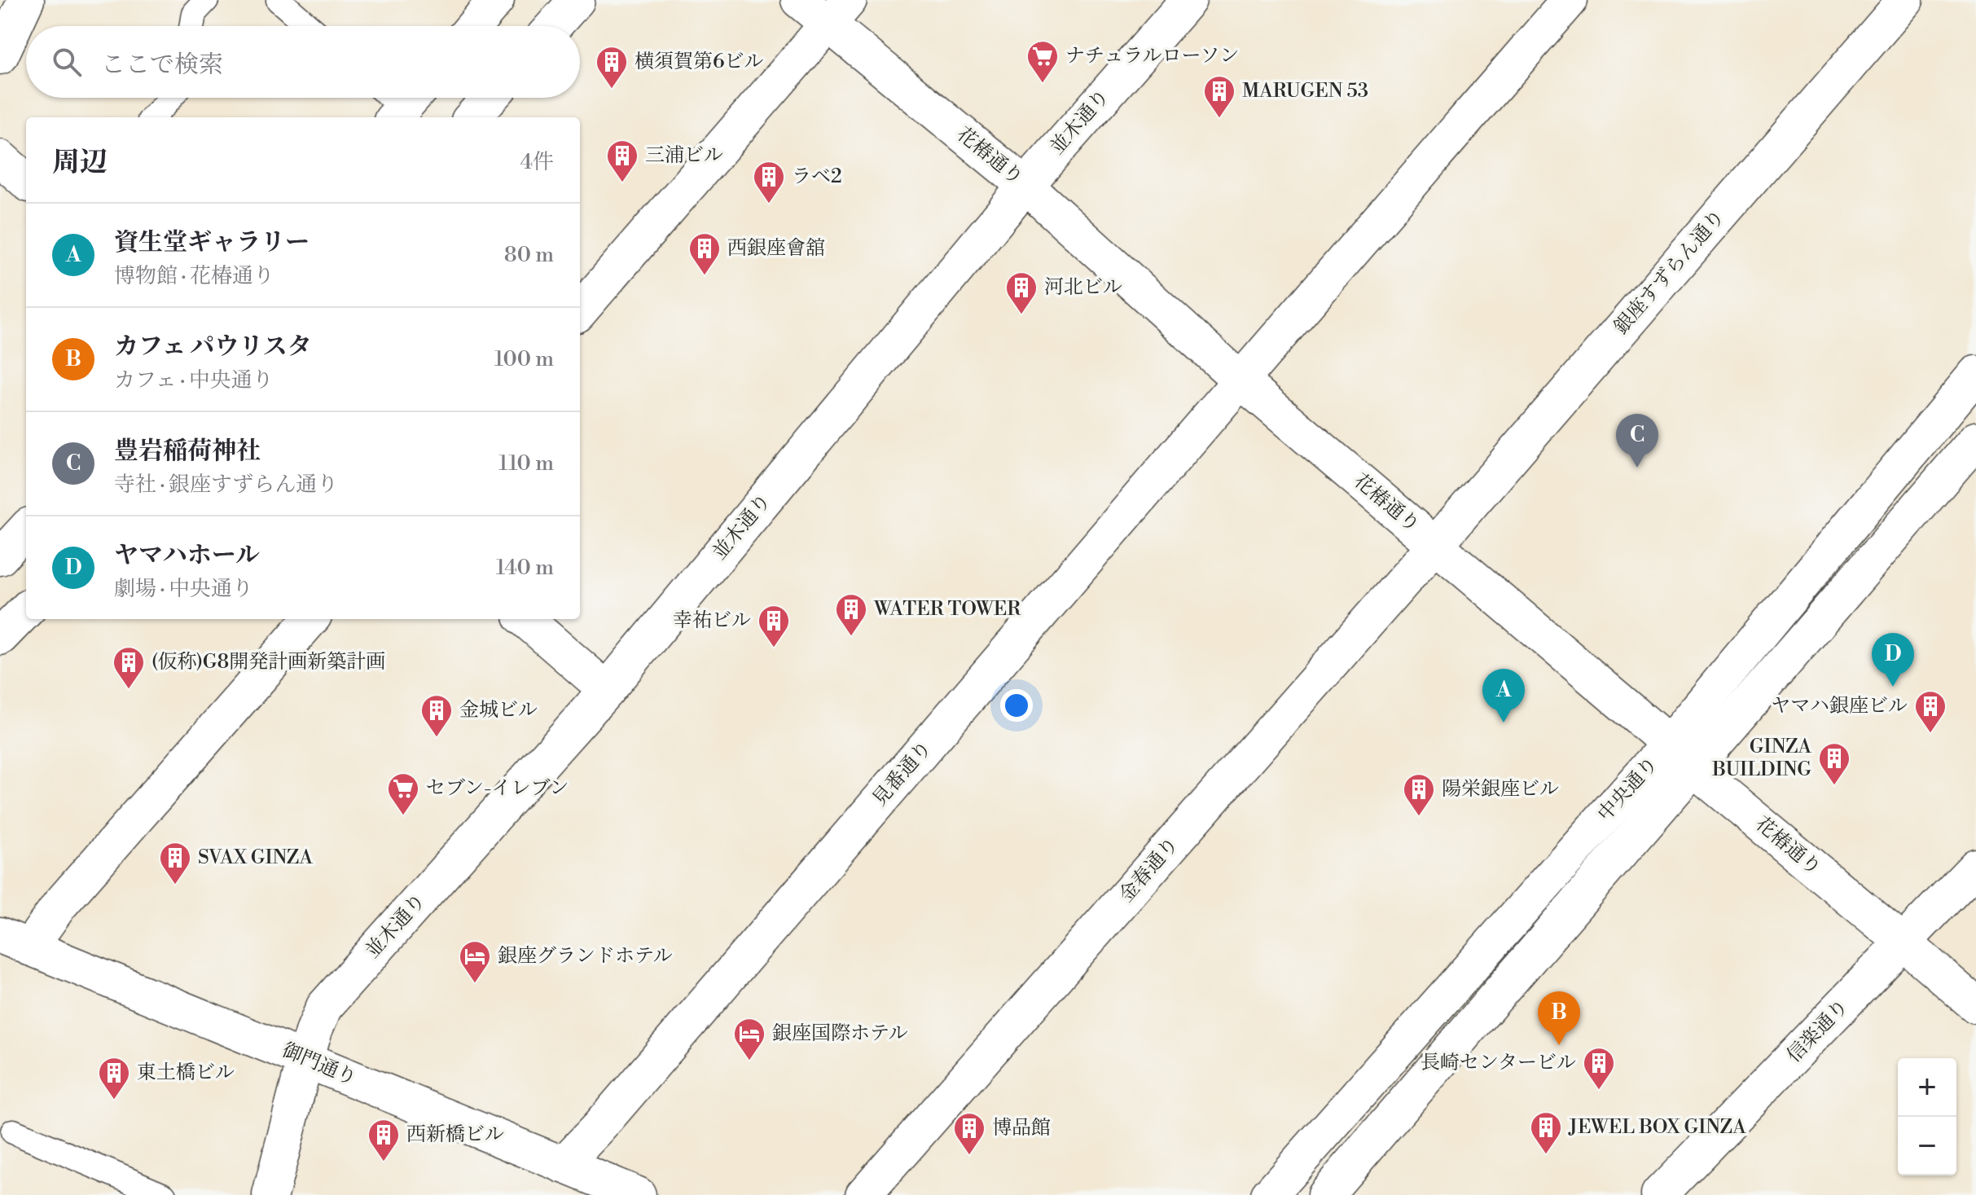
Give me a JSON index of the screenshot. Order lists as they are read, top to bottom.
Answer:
{
  "streets": {
    "main road": [
      "並木通り",
      "花椿通り",
      "銀座すずらん通り",
      "見番通り",
      "中央通り",
      "金春通り",
      "信楽通り",
      "御門通り"
    ]
  },
  "crossings": [
    ["並木通り", "花椿通り"],
    ["並木通り", "御門通り"],
    ["花椿通り", "銀座すずらん通り"],
    ["花椿通り", "見番通り"],
    ["花椿通り", "中央通り"],
    ["花椿通り", "金春通り"],
    ["花椿通り", "信楽通り"],
    ["銀座すずらん通り", "金春通り"],
    ["見番通り", "御門通り"]
  ],
  "places": {
    "supermarket": ["ナチュラルローソン", "セブン-イレブン"],
    "building": [
      "横須賀第6ビル",
      "MARUGEN 53",
      "三浦ビル",
      "ラベ2",
      "西銀座會舘",
      "河北ビル",
      "WATER TOWER",
      "幸祐ビル",
      "(仮称)G8開発計画新築計画",
      "ヤマハ銀座ビル",
      "金城ビル",
      "GINZA BUILDING",
      "陽栄銀座ビル",
      "SVAX GINZA",
      "長崎センタービル",
      "東土橋ビル",
      "JEWEL BOX GINZA",
      "博品館",
      "西新橋ビル"
    ],
    "hotel": ["銀座グランドホテル", "銀座国際ホテル"]
  },
  "page": {
    "search": "ここで検索",
    "heading": ["周辺", "4件"],
    "list": [
      {
        "mark": "A",
        "name": "資生堂ギャラリー",
        "note": "博物館 · 花椿通り",
        "value": "80 m"
      },
      {
        "mark": "B",
        "name": "カフェ パウリスタ",
        "note": "カフェ · 中央通り",
        "value": "100 m"
      },
      {
        "mark": "C",
        "name": "豊岩稲荷神社",
        "note": "寺社 · 銀座すずらん通り",
        "value": "110 m"
      },
      {
        "mark": "D",
        "name": "ヤマハホール",
        "note": "劇場 · 中央通り",
        "value": "140 m"
      }
    ],
    "pins": [
      "C",
      "D",
      "A",
      "B"
    ],
    "map_buttons": ["+", "−"]
  }
}
